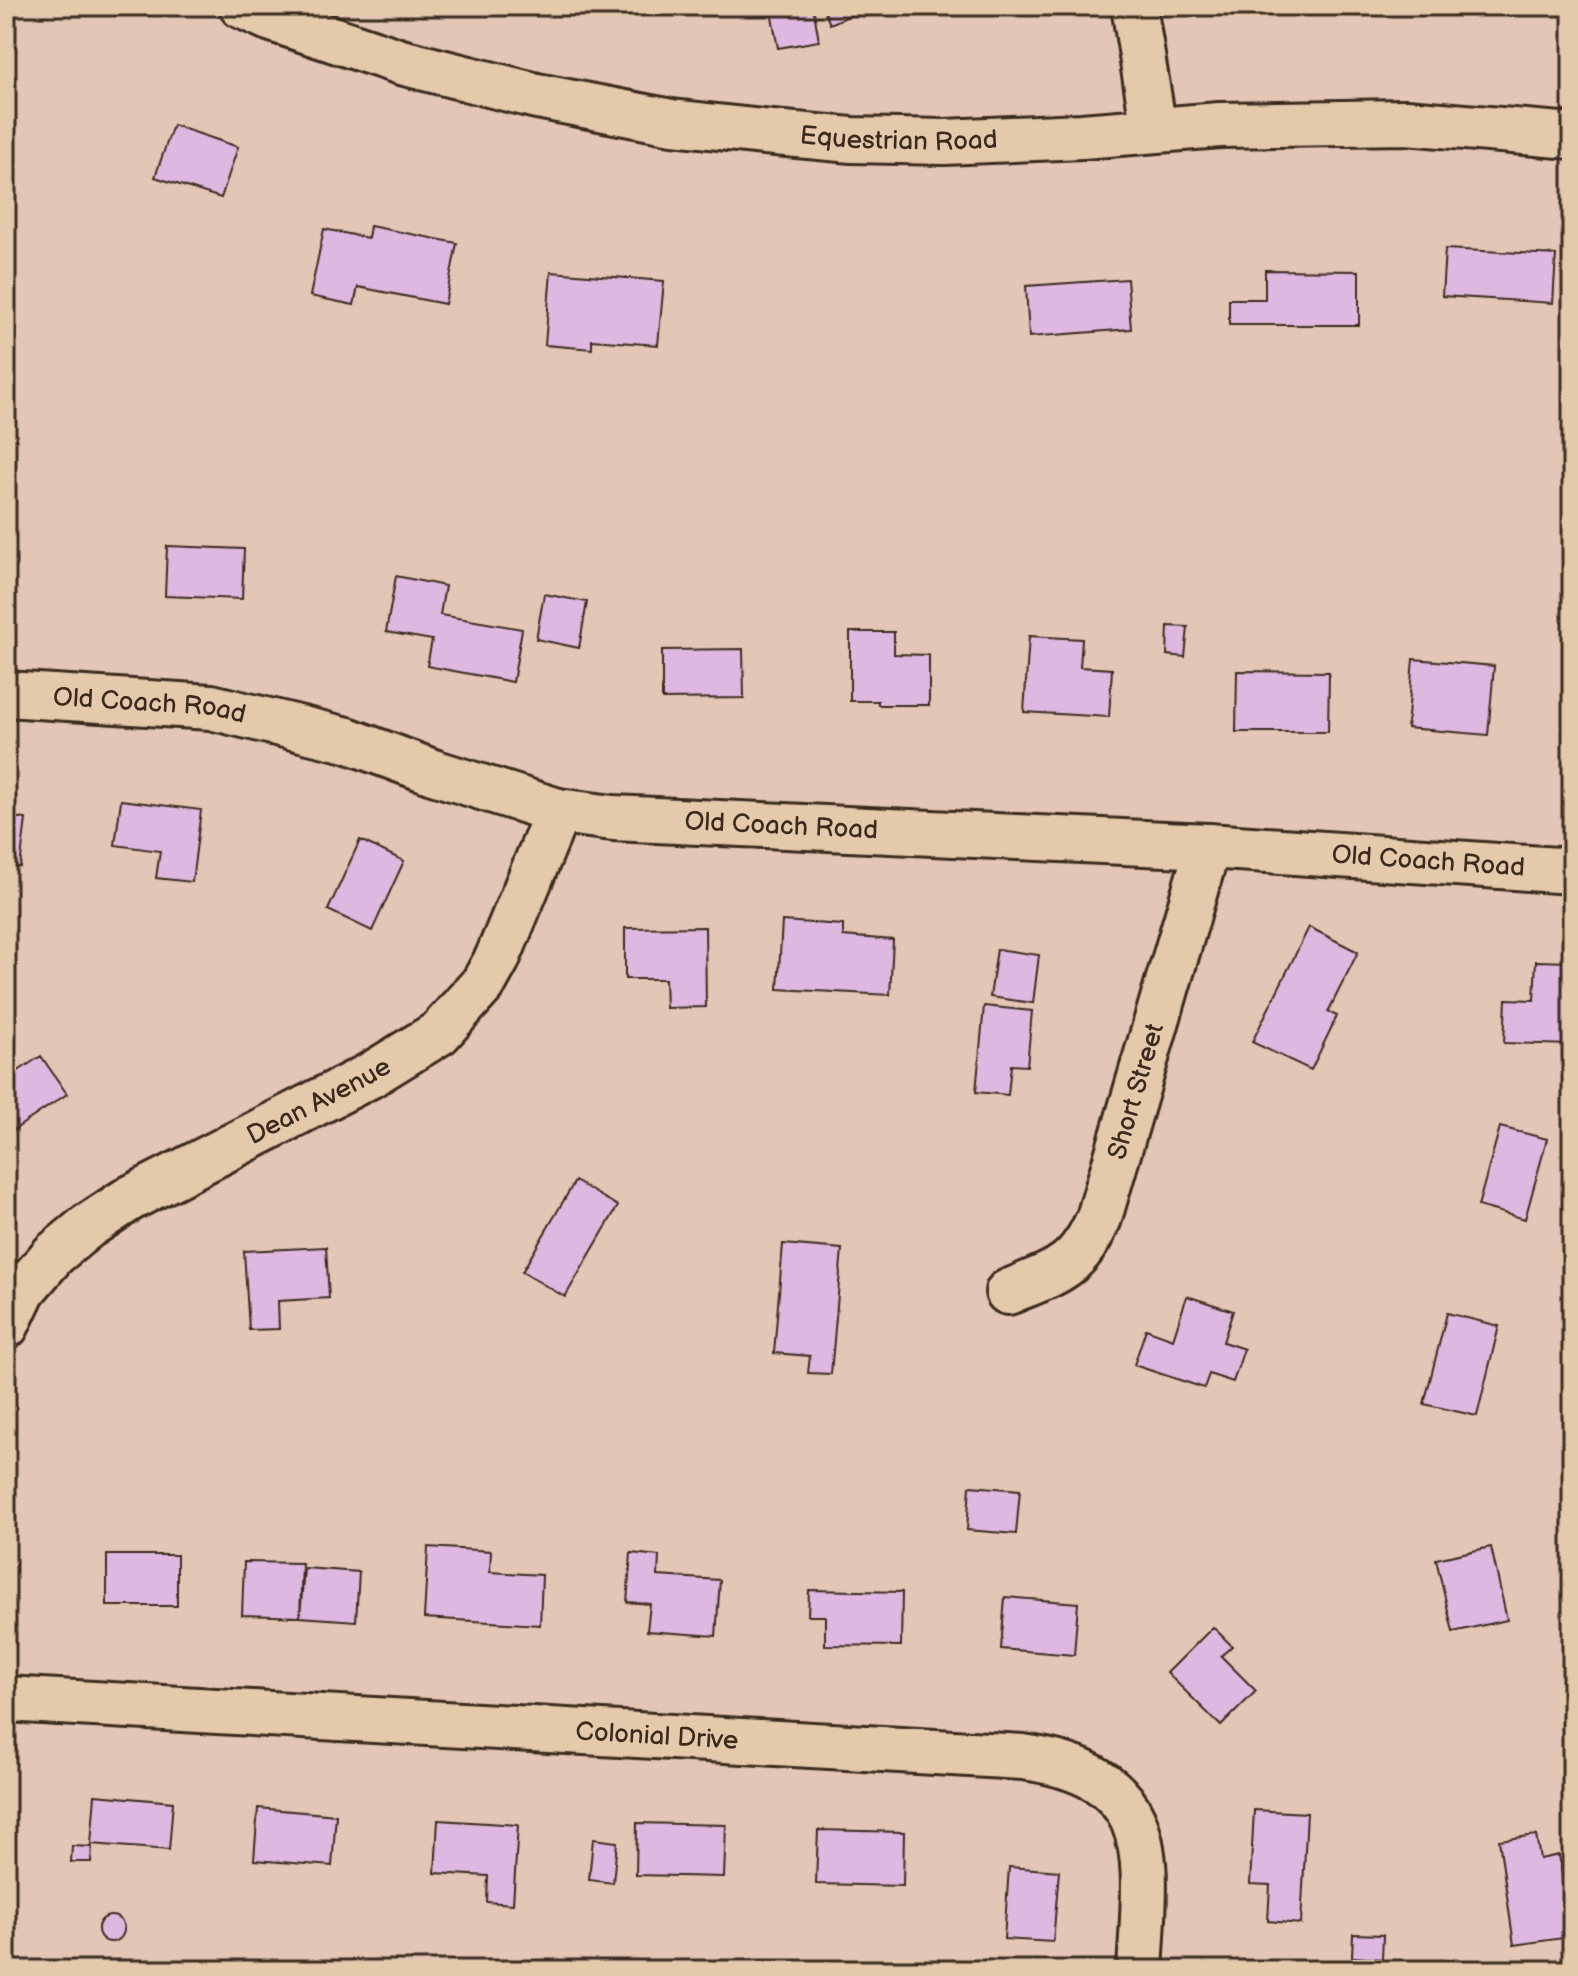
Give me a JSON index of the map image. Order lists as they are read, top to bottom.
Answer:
{
  "streets": {
    "street": [
      "Equestrian Road",
      "Old Coach Road",
      "Short Street",
      "Dean Avenue",
      "Colonial Drive"
    ]
  },
  "crossings": [
    ["Old Coach Road", "Short Street"],
    ["Old Coach Road", "Dean Avenue"]
  ]
}
